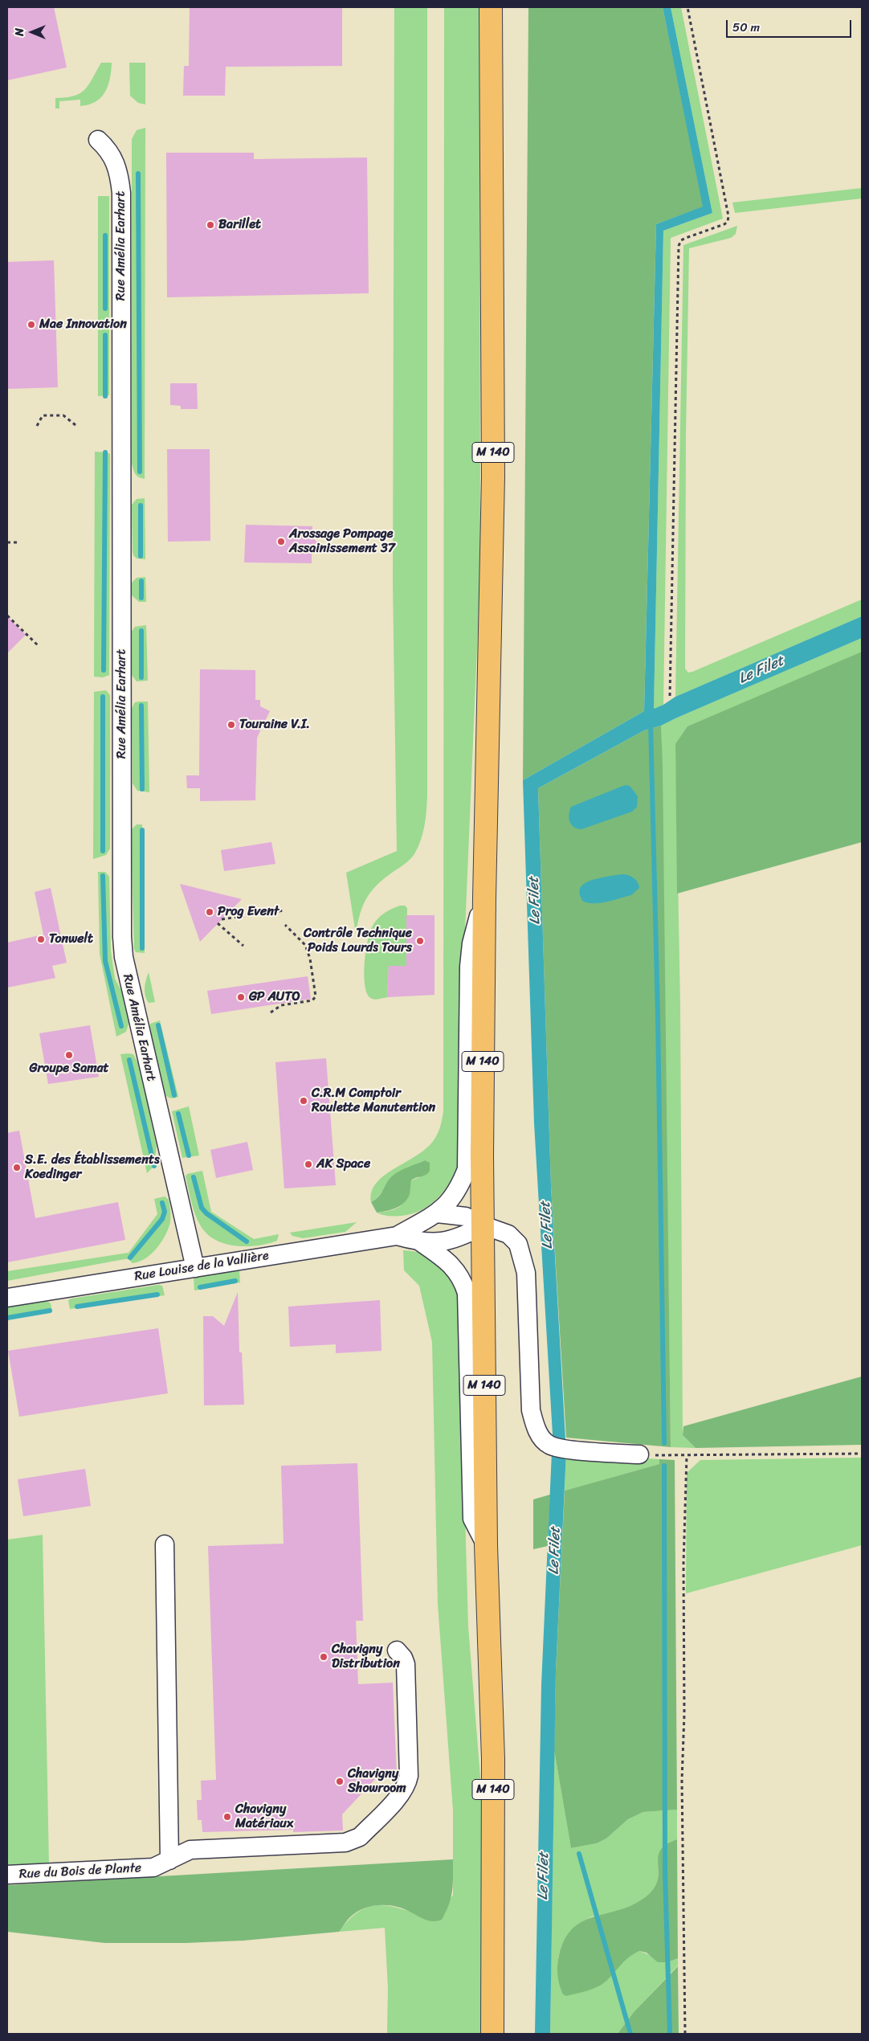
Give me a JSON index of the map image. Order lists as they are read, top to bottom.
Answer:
{
  "streets": {
    "main road": ["M 140"],
    "street": ["Rue Amélia Earhart", "Rue Louise de la Vallière", "Rue du Bois de Plante"]
  },
  "crossings": [
    ["Rue Amélia Earhart", "Rue Louise de la Vallière"],
    ["M 140", "Rue Louise de la Vallière"]
  ],
  "water": ["Le Filet"],
  "places": [
    "Barillet",
    "Mae Innovation",
    "Arossage Pompage Assainissement 37",
    "Touraine V.I.",
    "Prog Event",
    "Tonwelt",
    "Contrôle Technique Poids Lourds Tours",
    "GP AUTO",
    "Groupe Samat",
    "C.R.M Comptoir Roulette Manutention",
    "AK Space",
    "S.E. des Établissements Koedinger",
    "Chavigny Distribution",
    "Chavigny Showroom",
    "Chavigny Matériaux"
  ],
  "scale_bar": "50 m",
  "north": "left"
}
